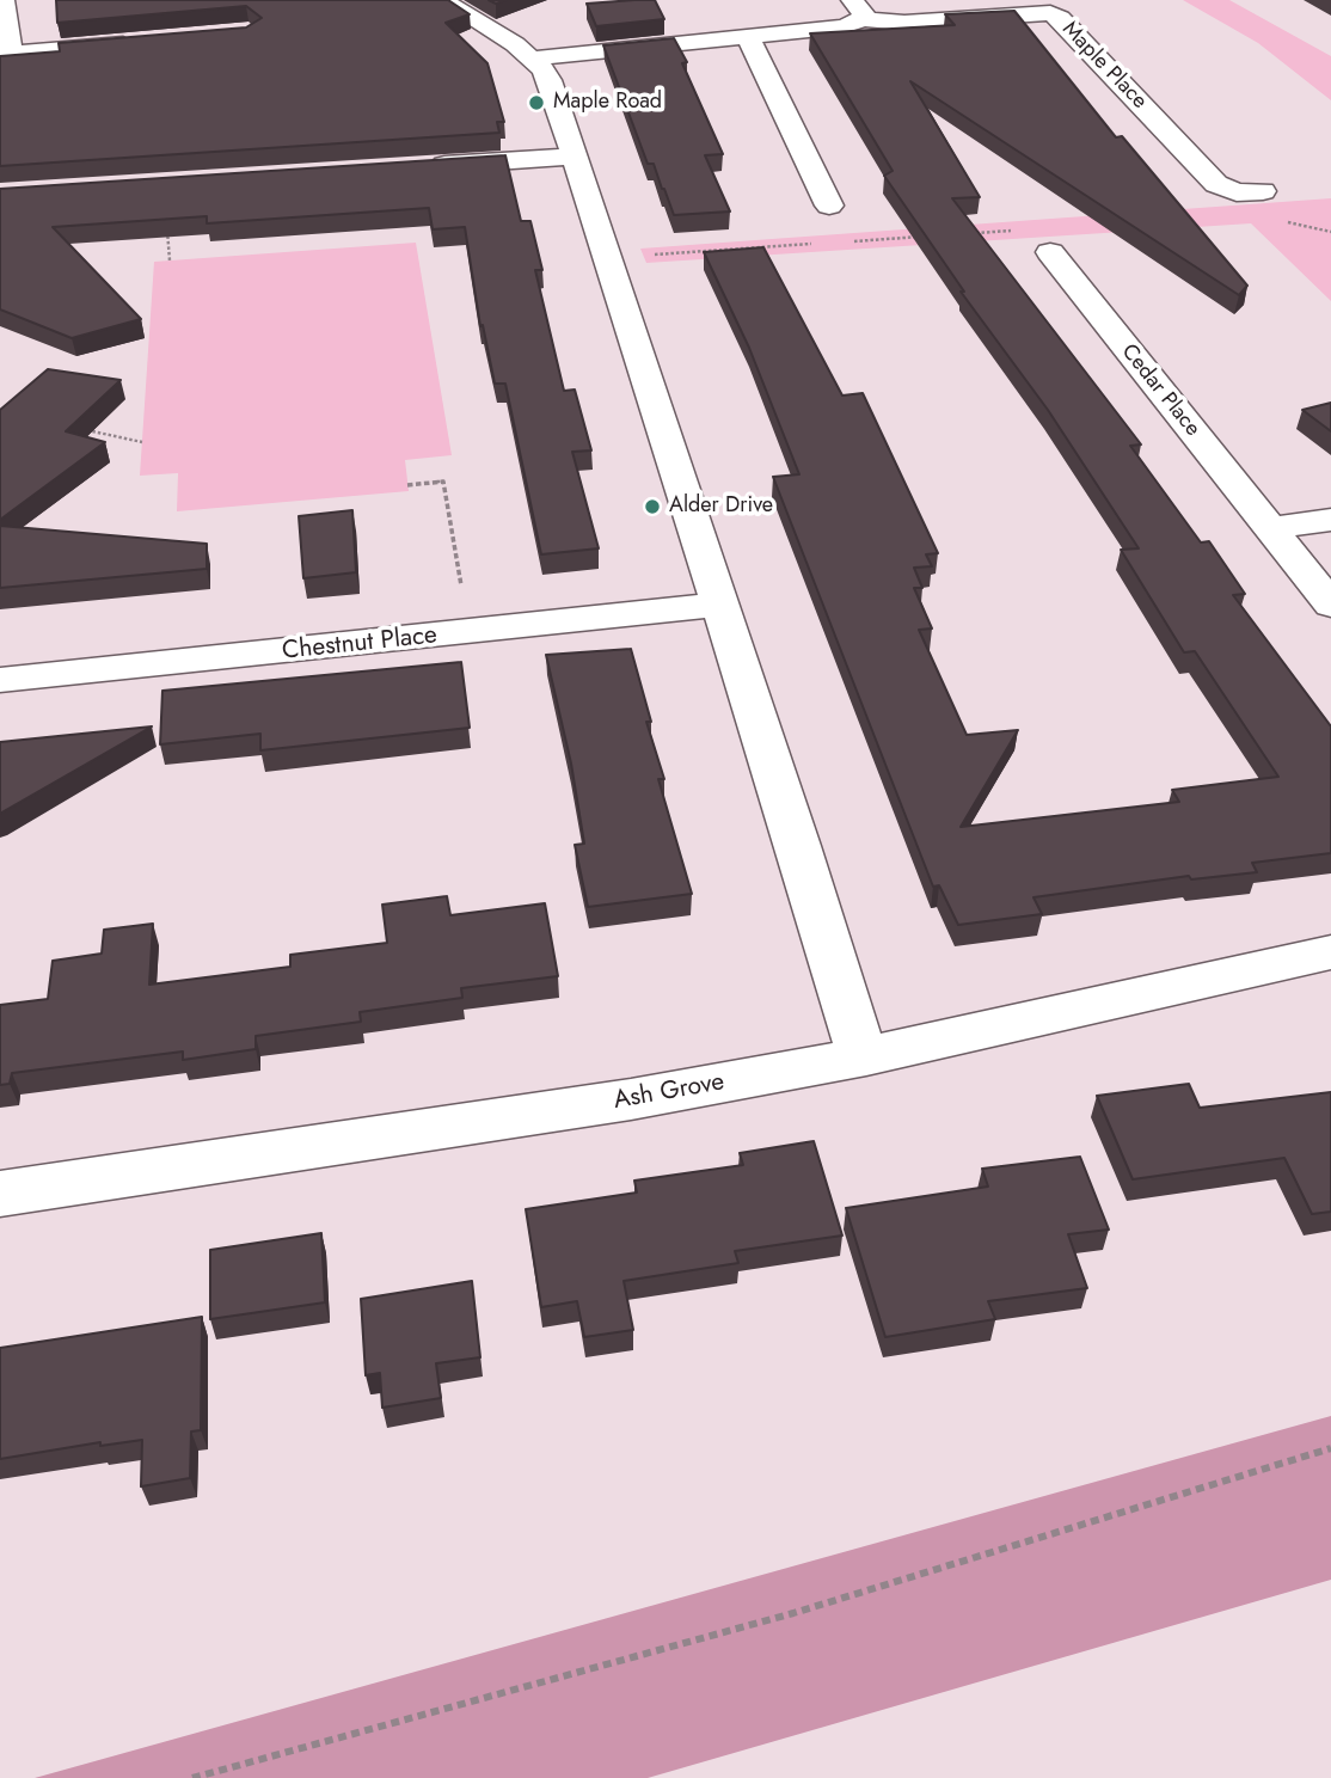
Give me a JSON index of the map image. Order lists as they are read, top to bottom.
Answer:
{
  "streets": {
    "street": [
      "Maple Place",
      "Cedar Place",
      "Chestnut Place",
      "Ash Grove"
    ]
  },
  "places": ["Maple Road", "Alder Drive"]
}
